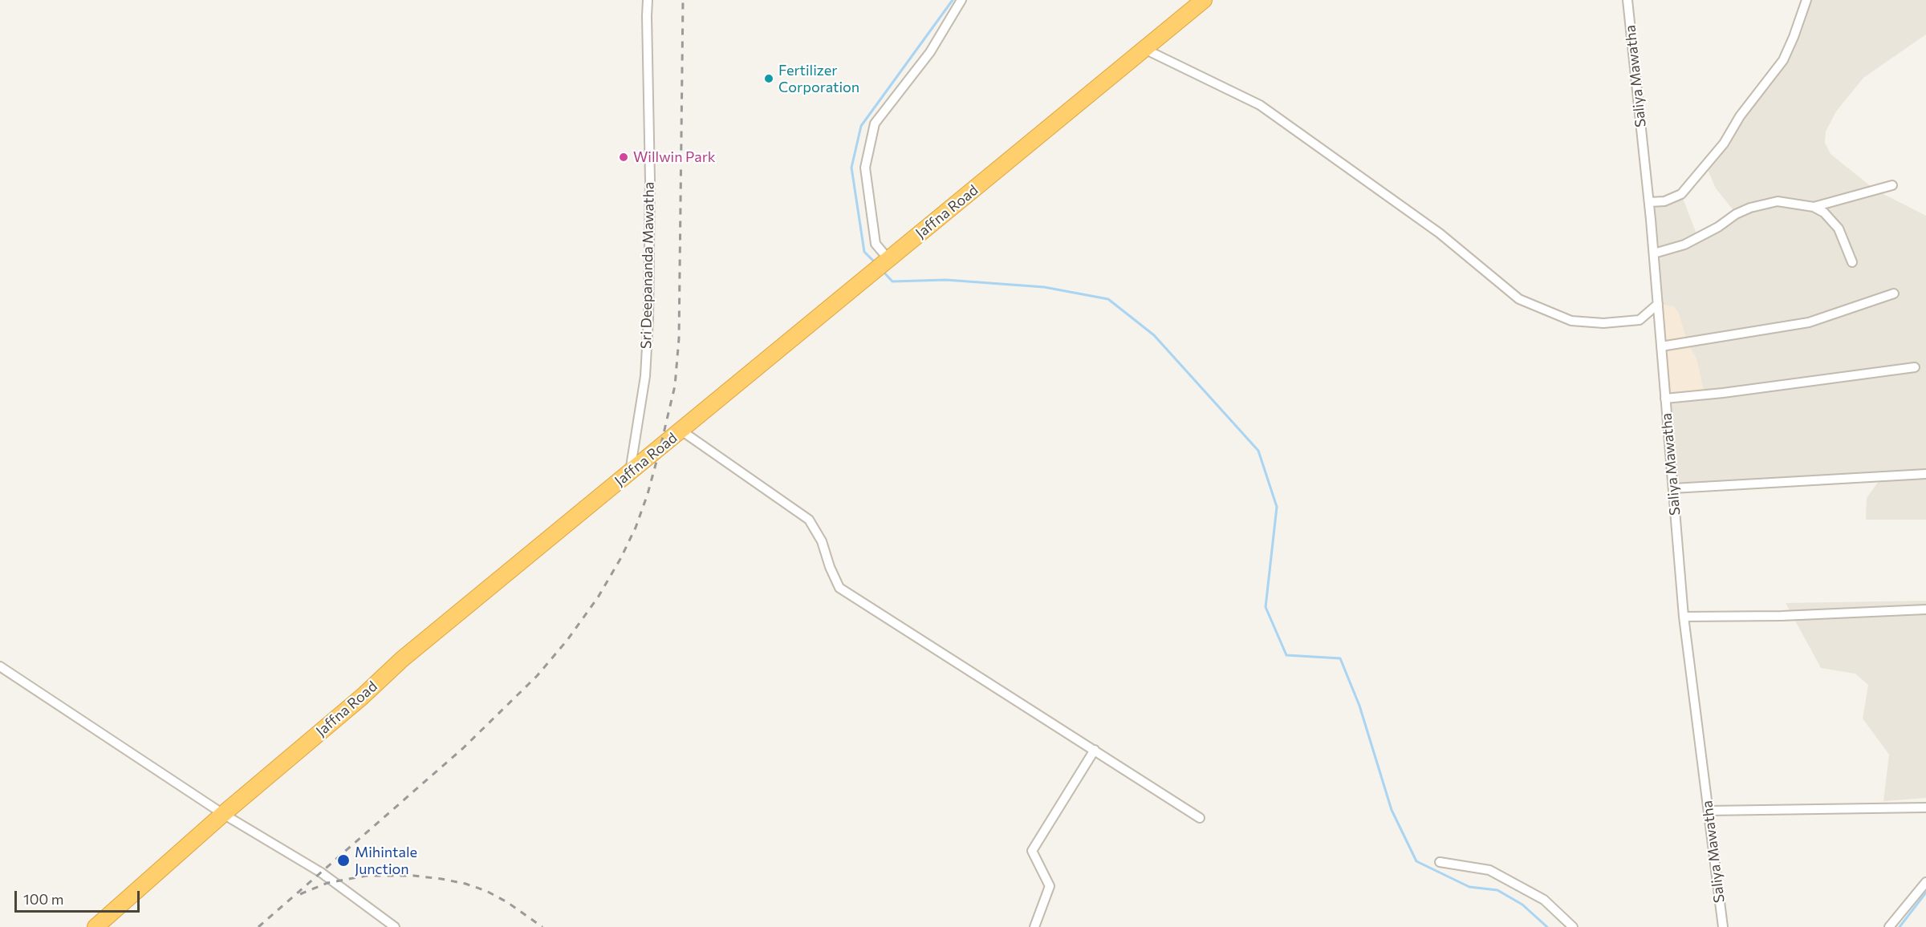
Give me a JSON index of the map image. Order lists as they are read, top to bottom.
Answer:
{
  "streets": {
    "highway": ["Jaffna Road"],
    "street": ["Saliya Mawatha", "Sri Deepananda Mawatha"]
  },
  "crossings": [
    ["Jaffna Road", "Sri Deepananda Mawatha"]
  ],
  "places": ["Fertilizer Corporation", "Willwin Park", "Mihintale Junction"],
  "scale_bar": "100 m"
}
